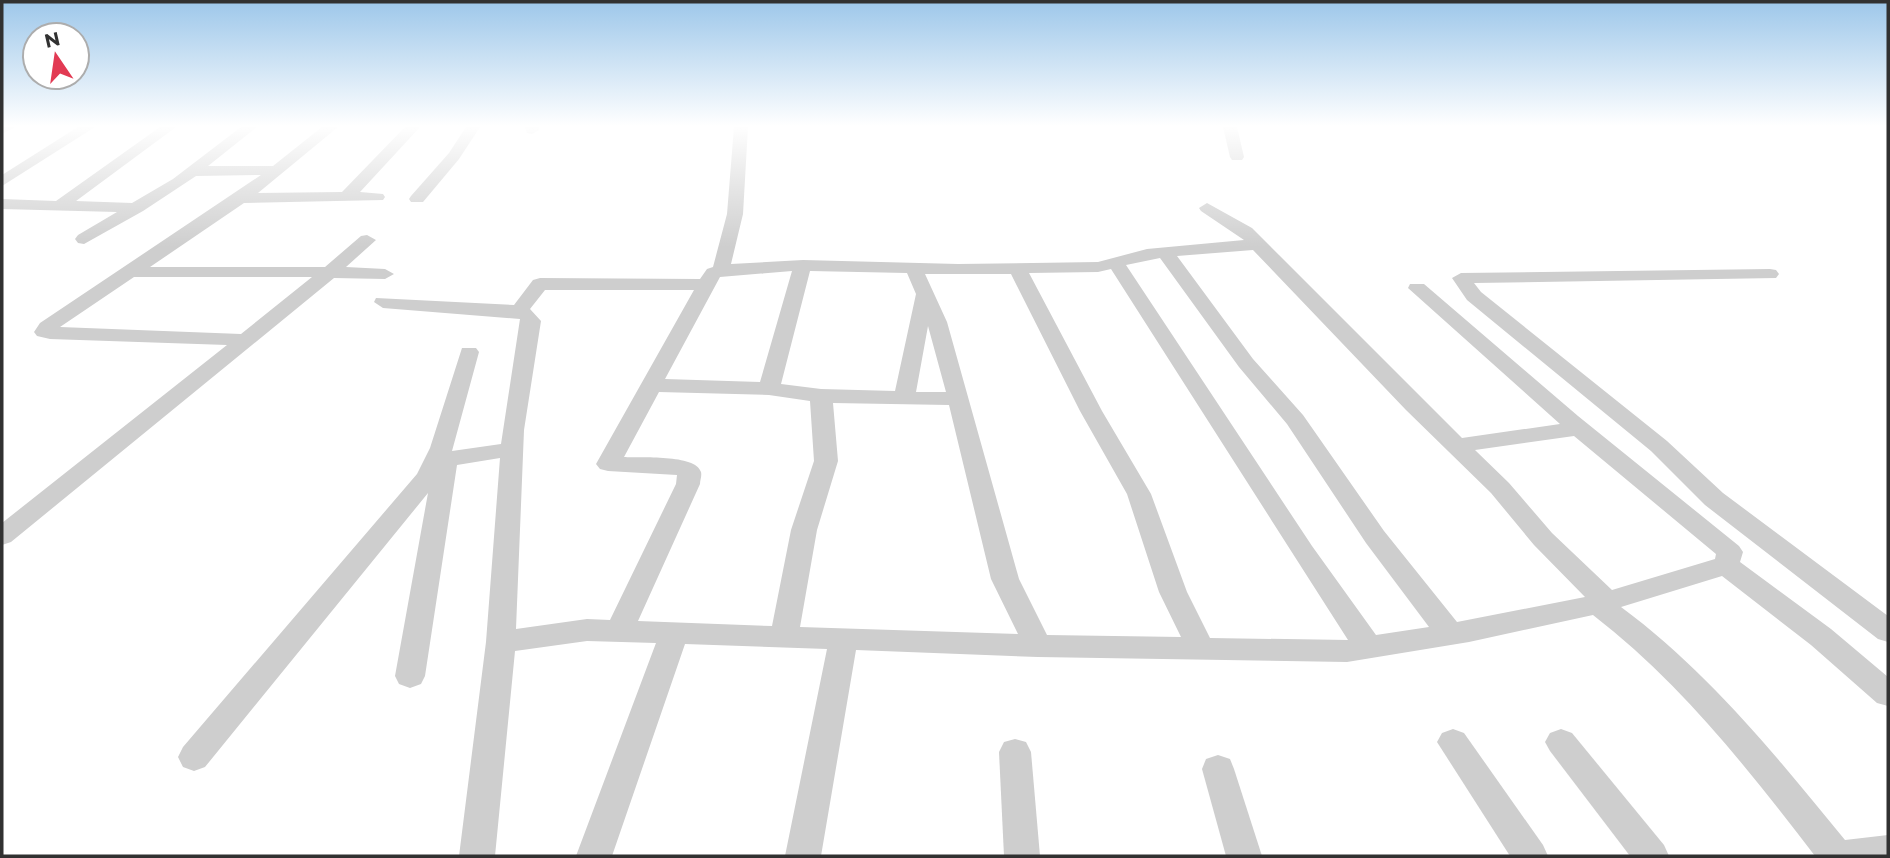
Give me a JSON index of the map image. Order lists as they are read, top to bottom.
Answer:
{
  "north": "top"
}
